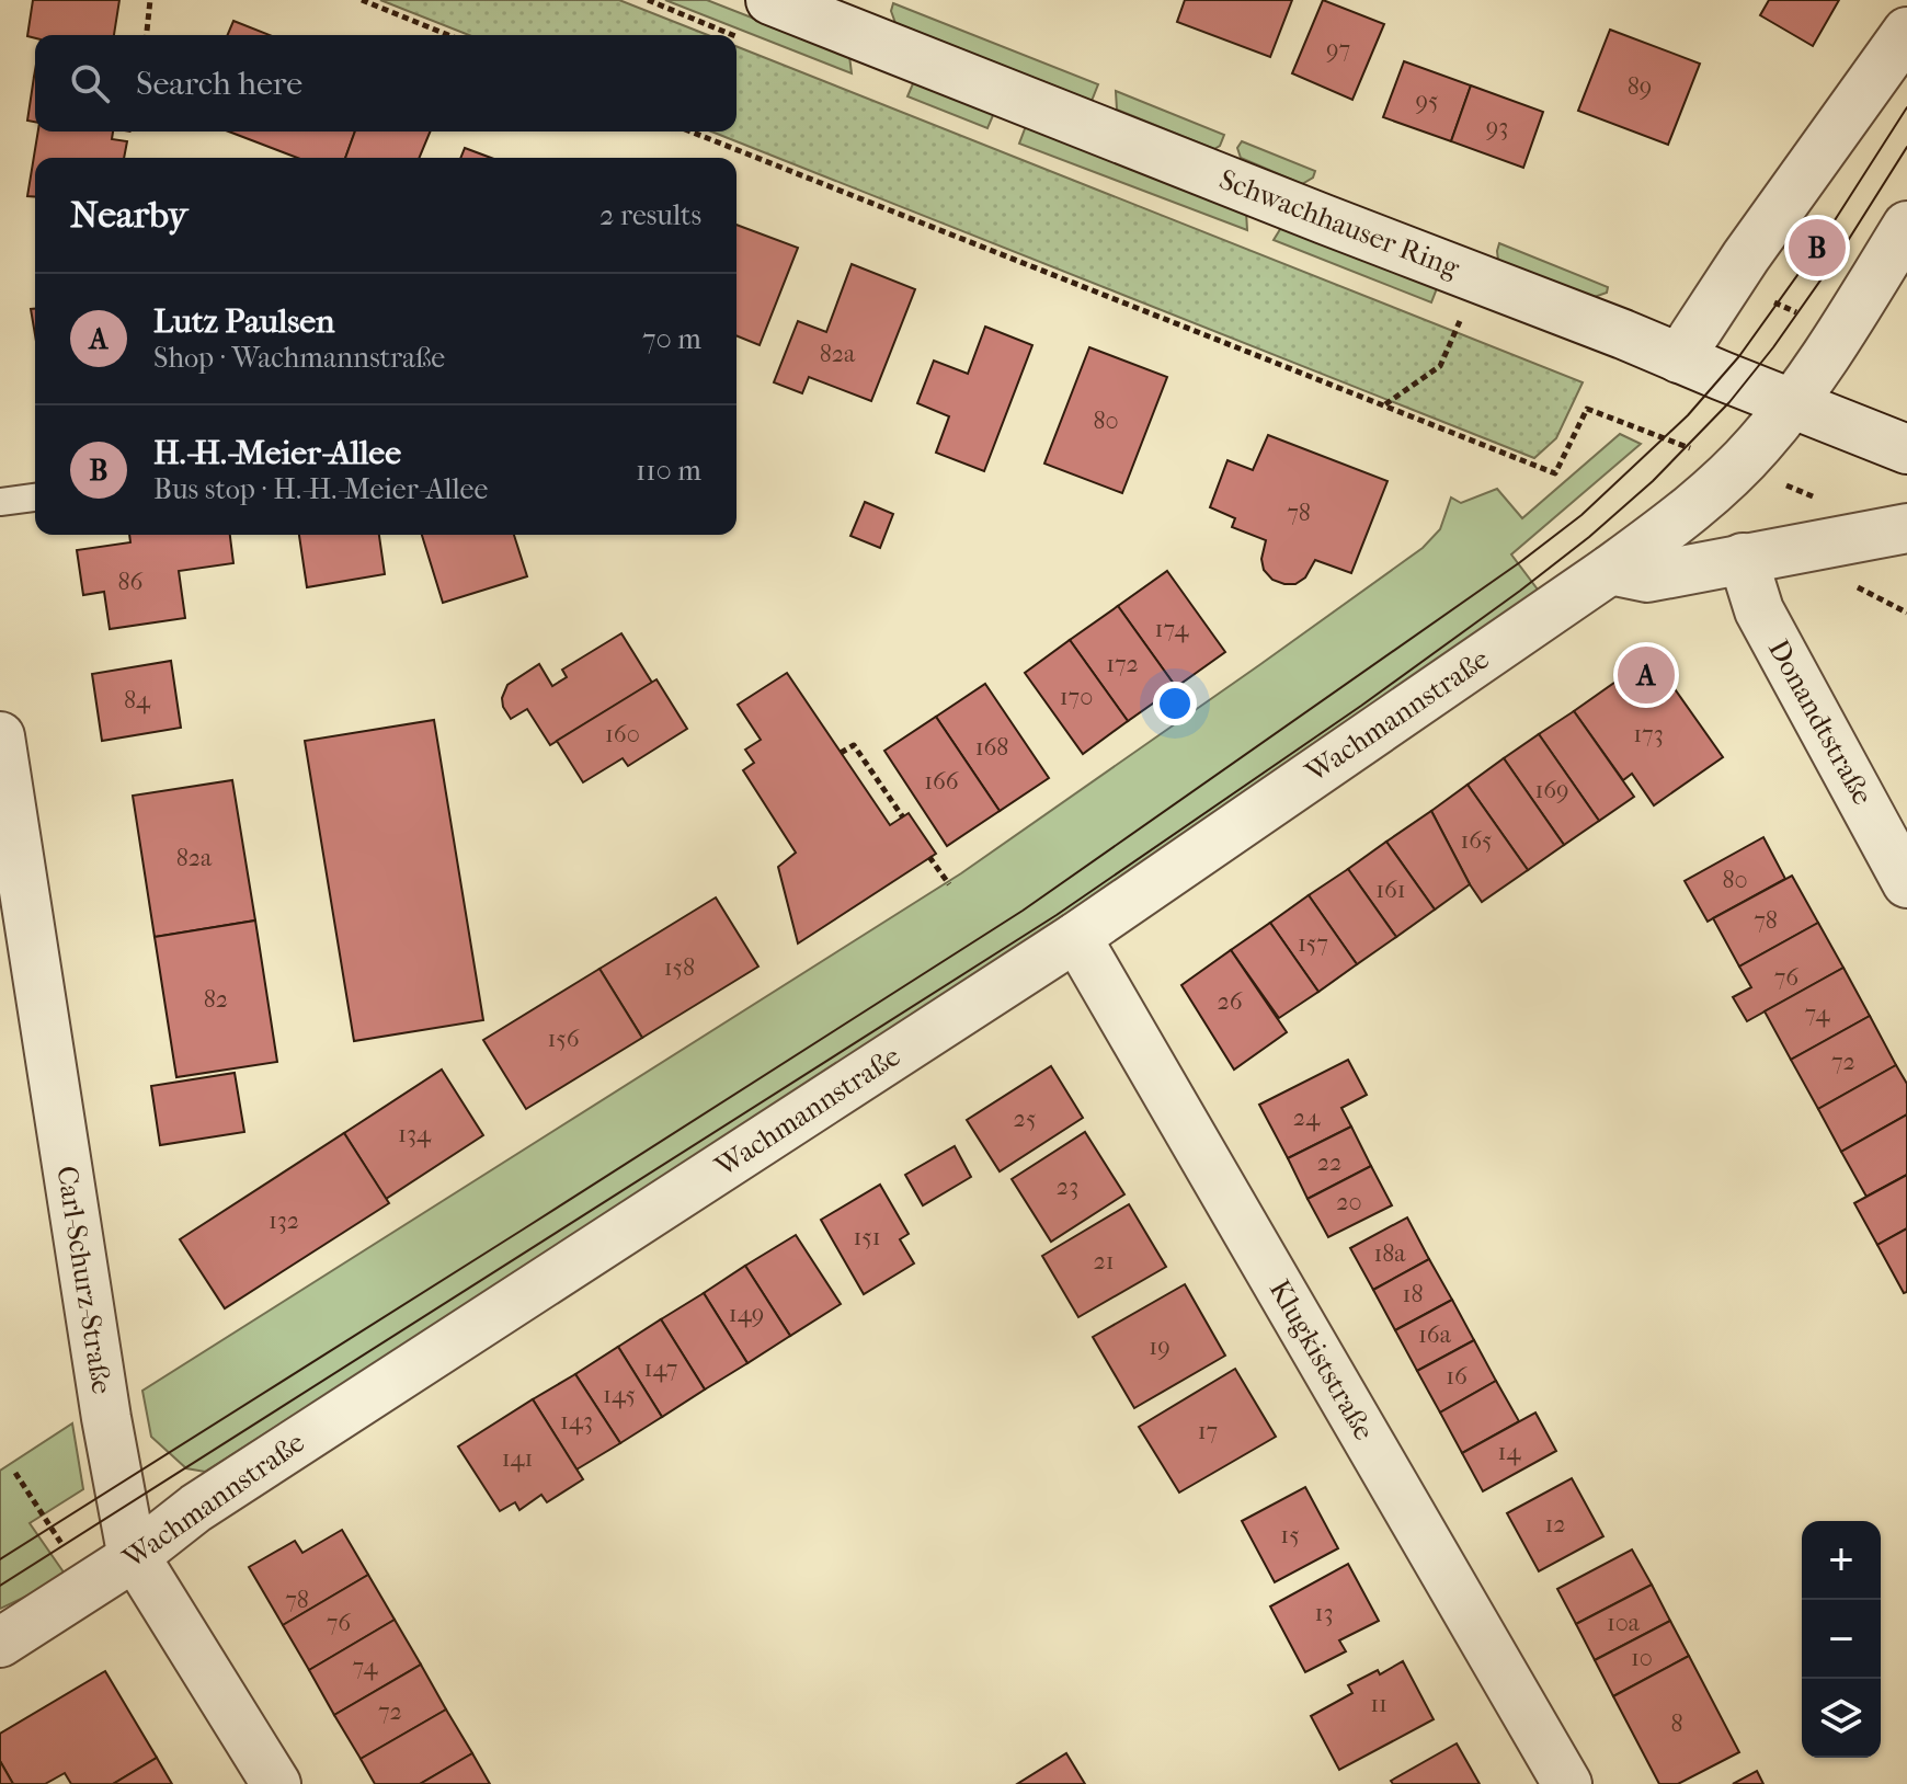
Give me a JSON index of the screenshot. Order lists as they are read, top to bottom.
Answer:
{
  "streets": {
    "street": [
      "Schwachhauser Ring",
      "Wachmannstraße",
      "Donandtstraße",
      "Carl-Schurz-Straße",
      "Klugkiststraße"
    ]
  },
  "crossings": [
    ["Schwachhauser Ring", "Wachmannstraße"],
    ["Wachmannstraße", "Carl-Schurz-Straße"],
    ["Wachmannstraße", "Klugkiststraße"]
  ],
  "house_numbers": [
    "97",
    "89",
    "95",
    "93",
    "82a",
    "80",
    "78",
    "86",
    "174",
    "172",
    "170",
    "84",
    "160",
    "173",
    "168",
    "166",
    "169",
    "165",
    "82a",
    "80",
    "161",
    "78",
    "157",
    "158",
    "76",
    "82",
    "26",
    "74",
    "156",
    "72",
    "24",
    "25",
    "134",
    "22",
    "23",
    "20",
    "132",
    "151",
    "18a",
    "21",
    "18",
    "149",
    "16a",
    "19",
    "147",
    "16",
    "145",
    "143",
    "17",
    "14",
    "141",
    "12",
    "15",
    "78",
    "13",
    "76",
    "10a",
    "10",
    "74",
    "11",
    "72",
    "8"
  ],
  "page": {
    "search": "Search here",
    "heading": ["Nearby", "2 results"],
    "pins": ["B", "A"],
    "list": [
      {
        "mark": "A",
        "name": "Lutz Paulsen",
        "note": "Shop · Wachmannstraße",
        "value": "70 m"
      },
      {
        "mark": "B",
        "name": "H.-H.-Meier-Allee",
        "note": "Bus stop · H.-H.-Meier-Allee",
        "value": "110 m"
      }
    ],
    "map_buttons": ["+", "−"]
  }
}
